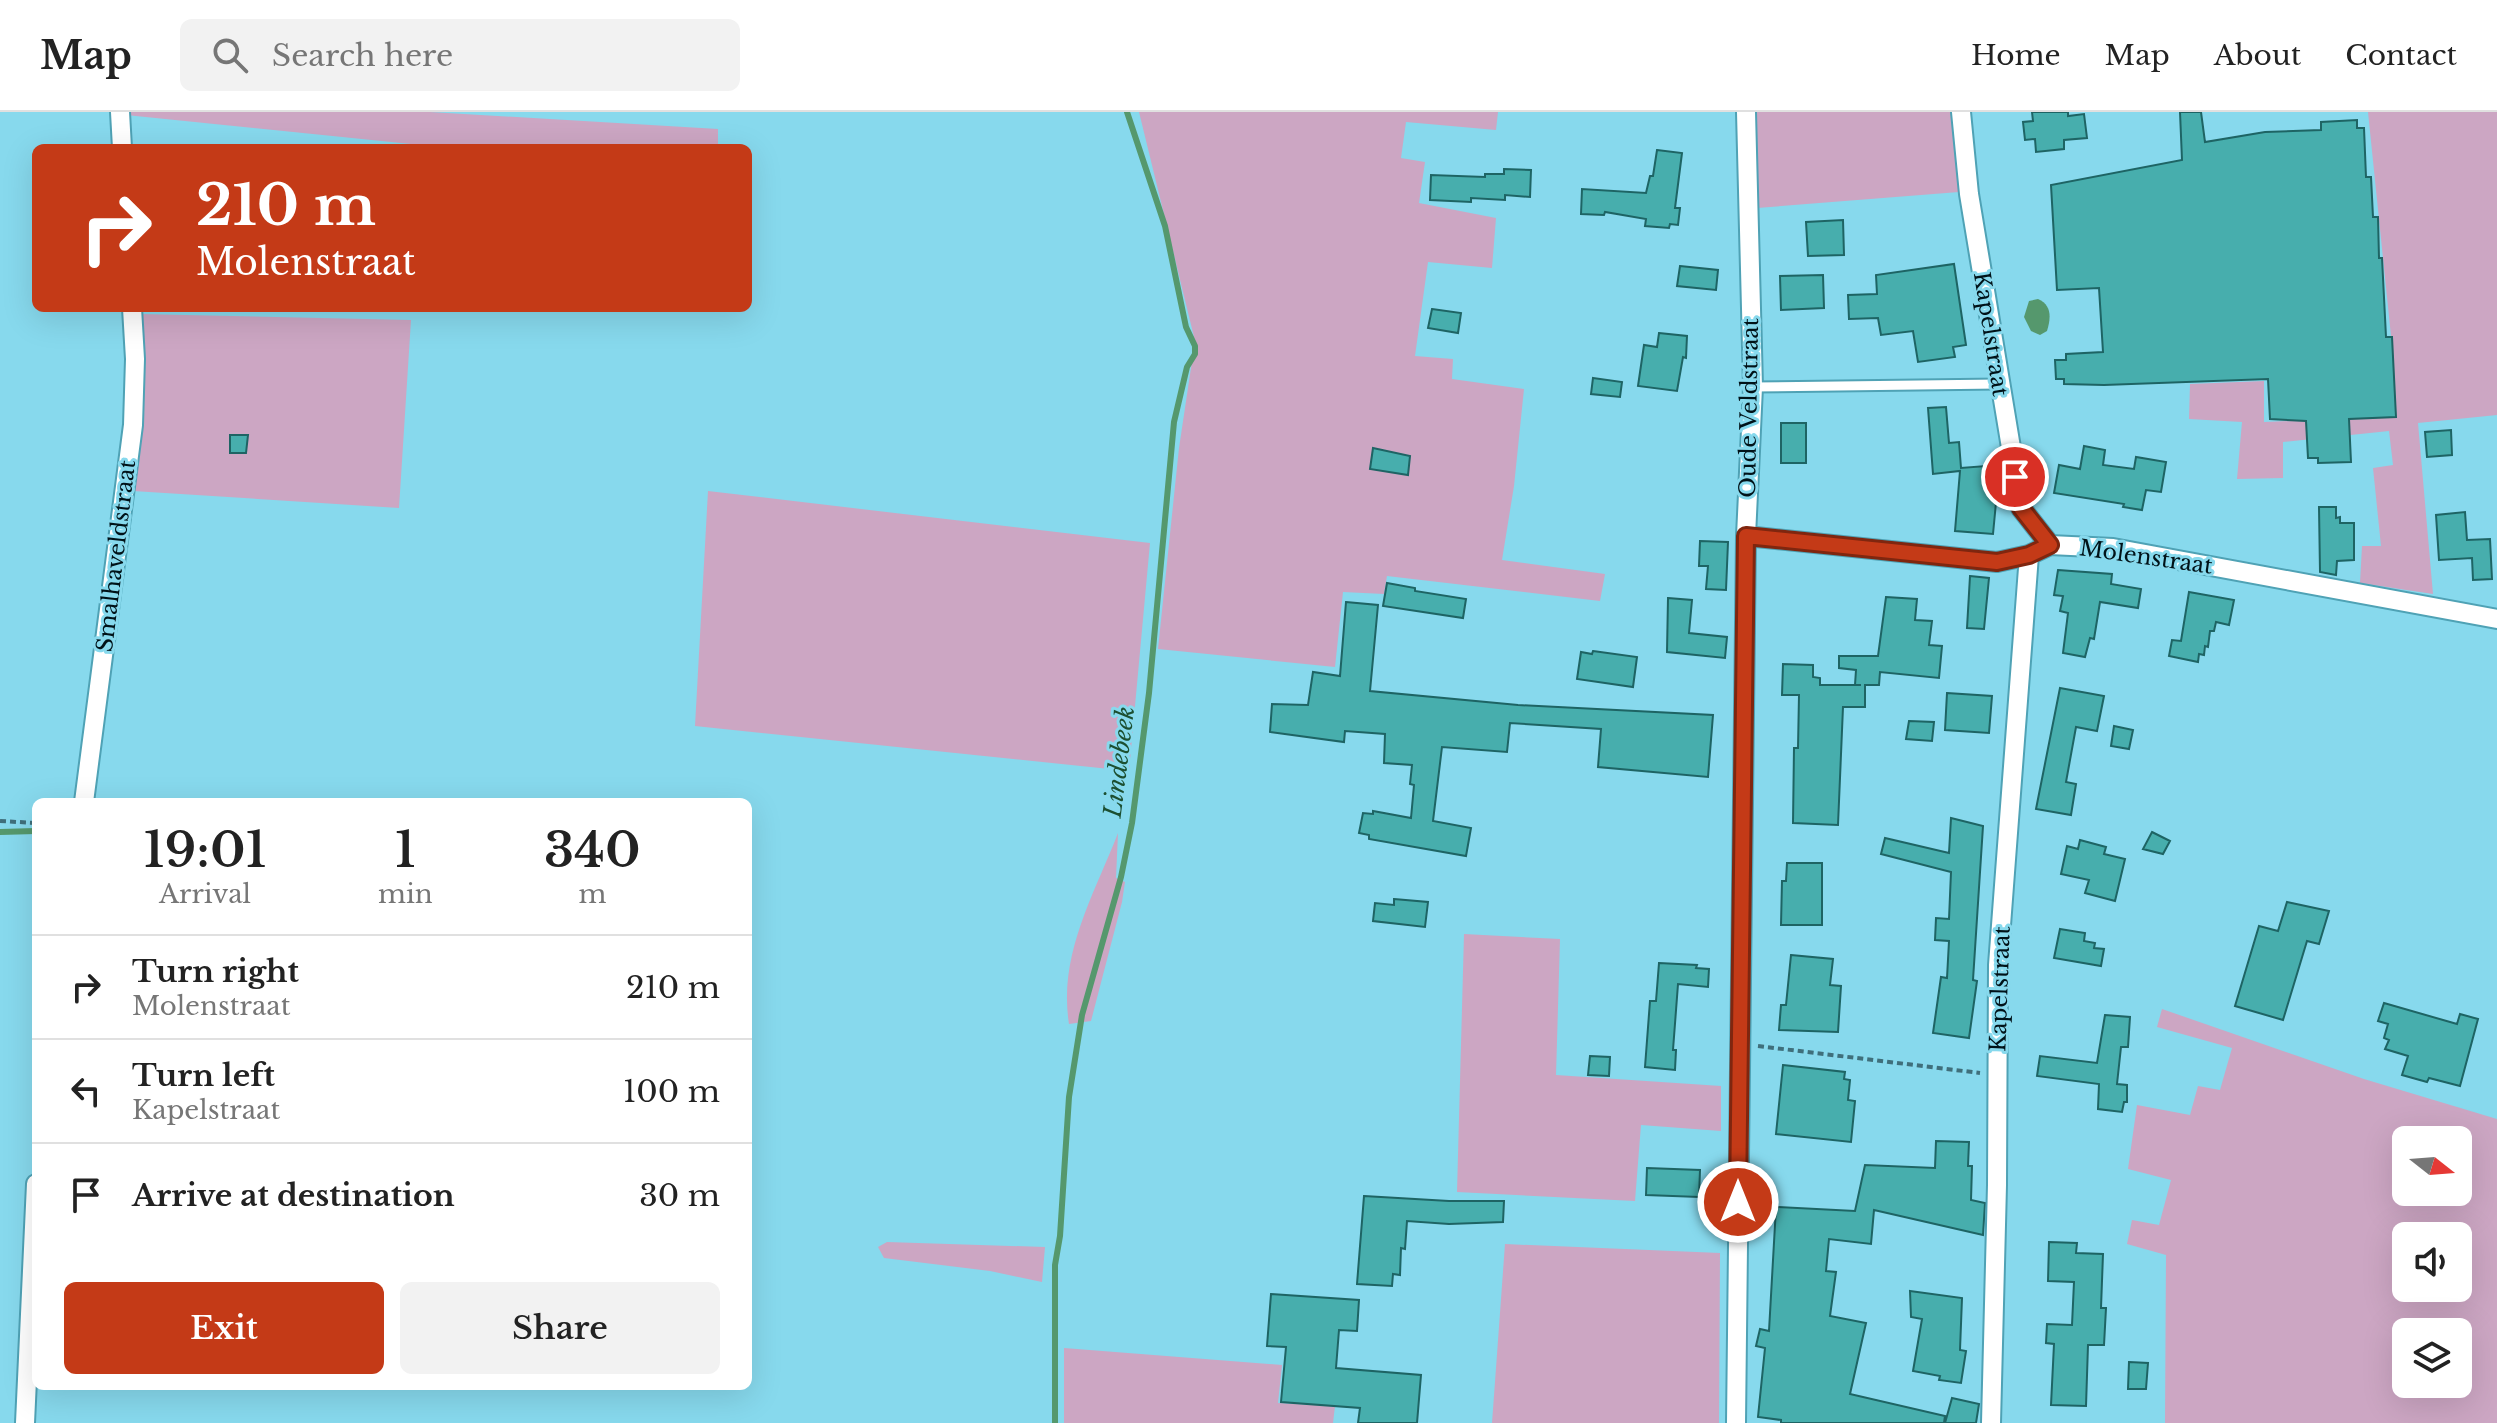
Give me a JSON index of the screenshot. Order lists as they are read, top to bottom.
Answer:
{
  "streets": {
    "street": [
      "Kapelstraat",
      "Oude Veldstraat",
      "Smalhaveldstraat",
      "Molenstraat"
    ]
  },
  "crossings": [
    ["Kapelstraat", "Molenstraat"],
    ["Oude Veldstraat", "Molenstraat"]
  ],
  "water": ["Lindebeek"],
  "north": "right",
  "page": {
    "header": "Map",
    "search": "Search here",
    "nav": [
      "Home",
      "Map",
      "About",
      "Contact"
    ],
    "turn": ["210 m", "Molenstraat"],
    "eta": [
      "19:01",
      "Arrival",
      "1",
      "min",
      "340",
      "m"
    ],
    "list": [
      {
        "name": "Turn right",
        "note": "Molenstraat",
        "value": "210 m"
      },
      {
        "name": "Turn left",
        "note": "Kapelstraat",
        "value": "100 m"
      },
      {
        "name": "Arrive at destination",
        "value": "30 m"
      }
    ],
    "buttons": ["Exit", "Share"]
  }
}
